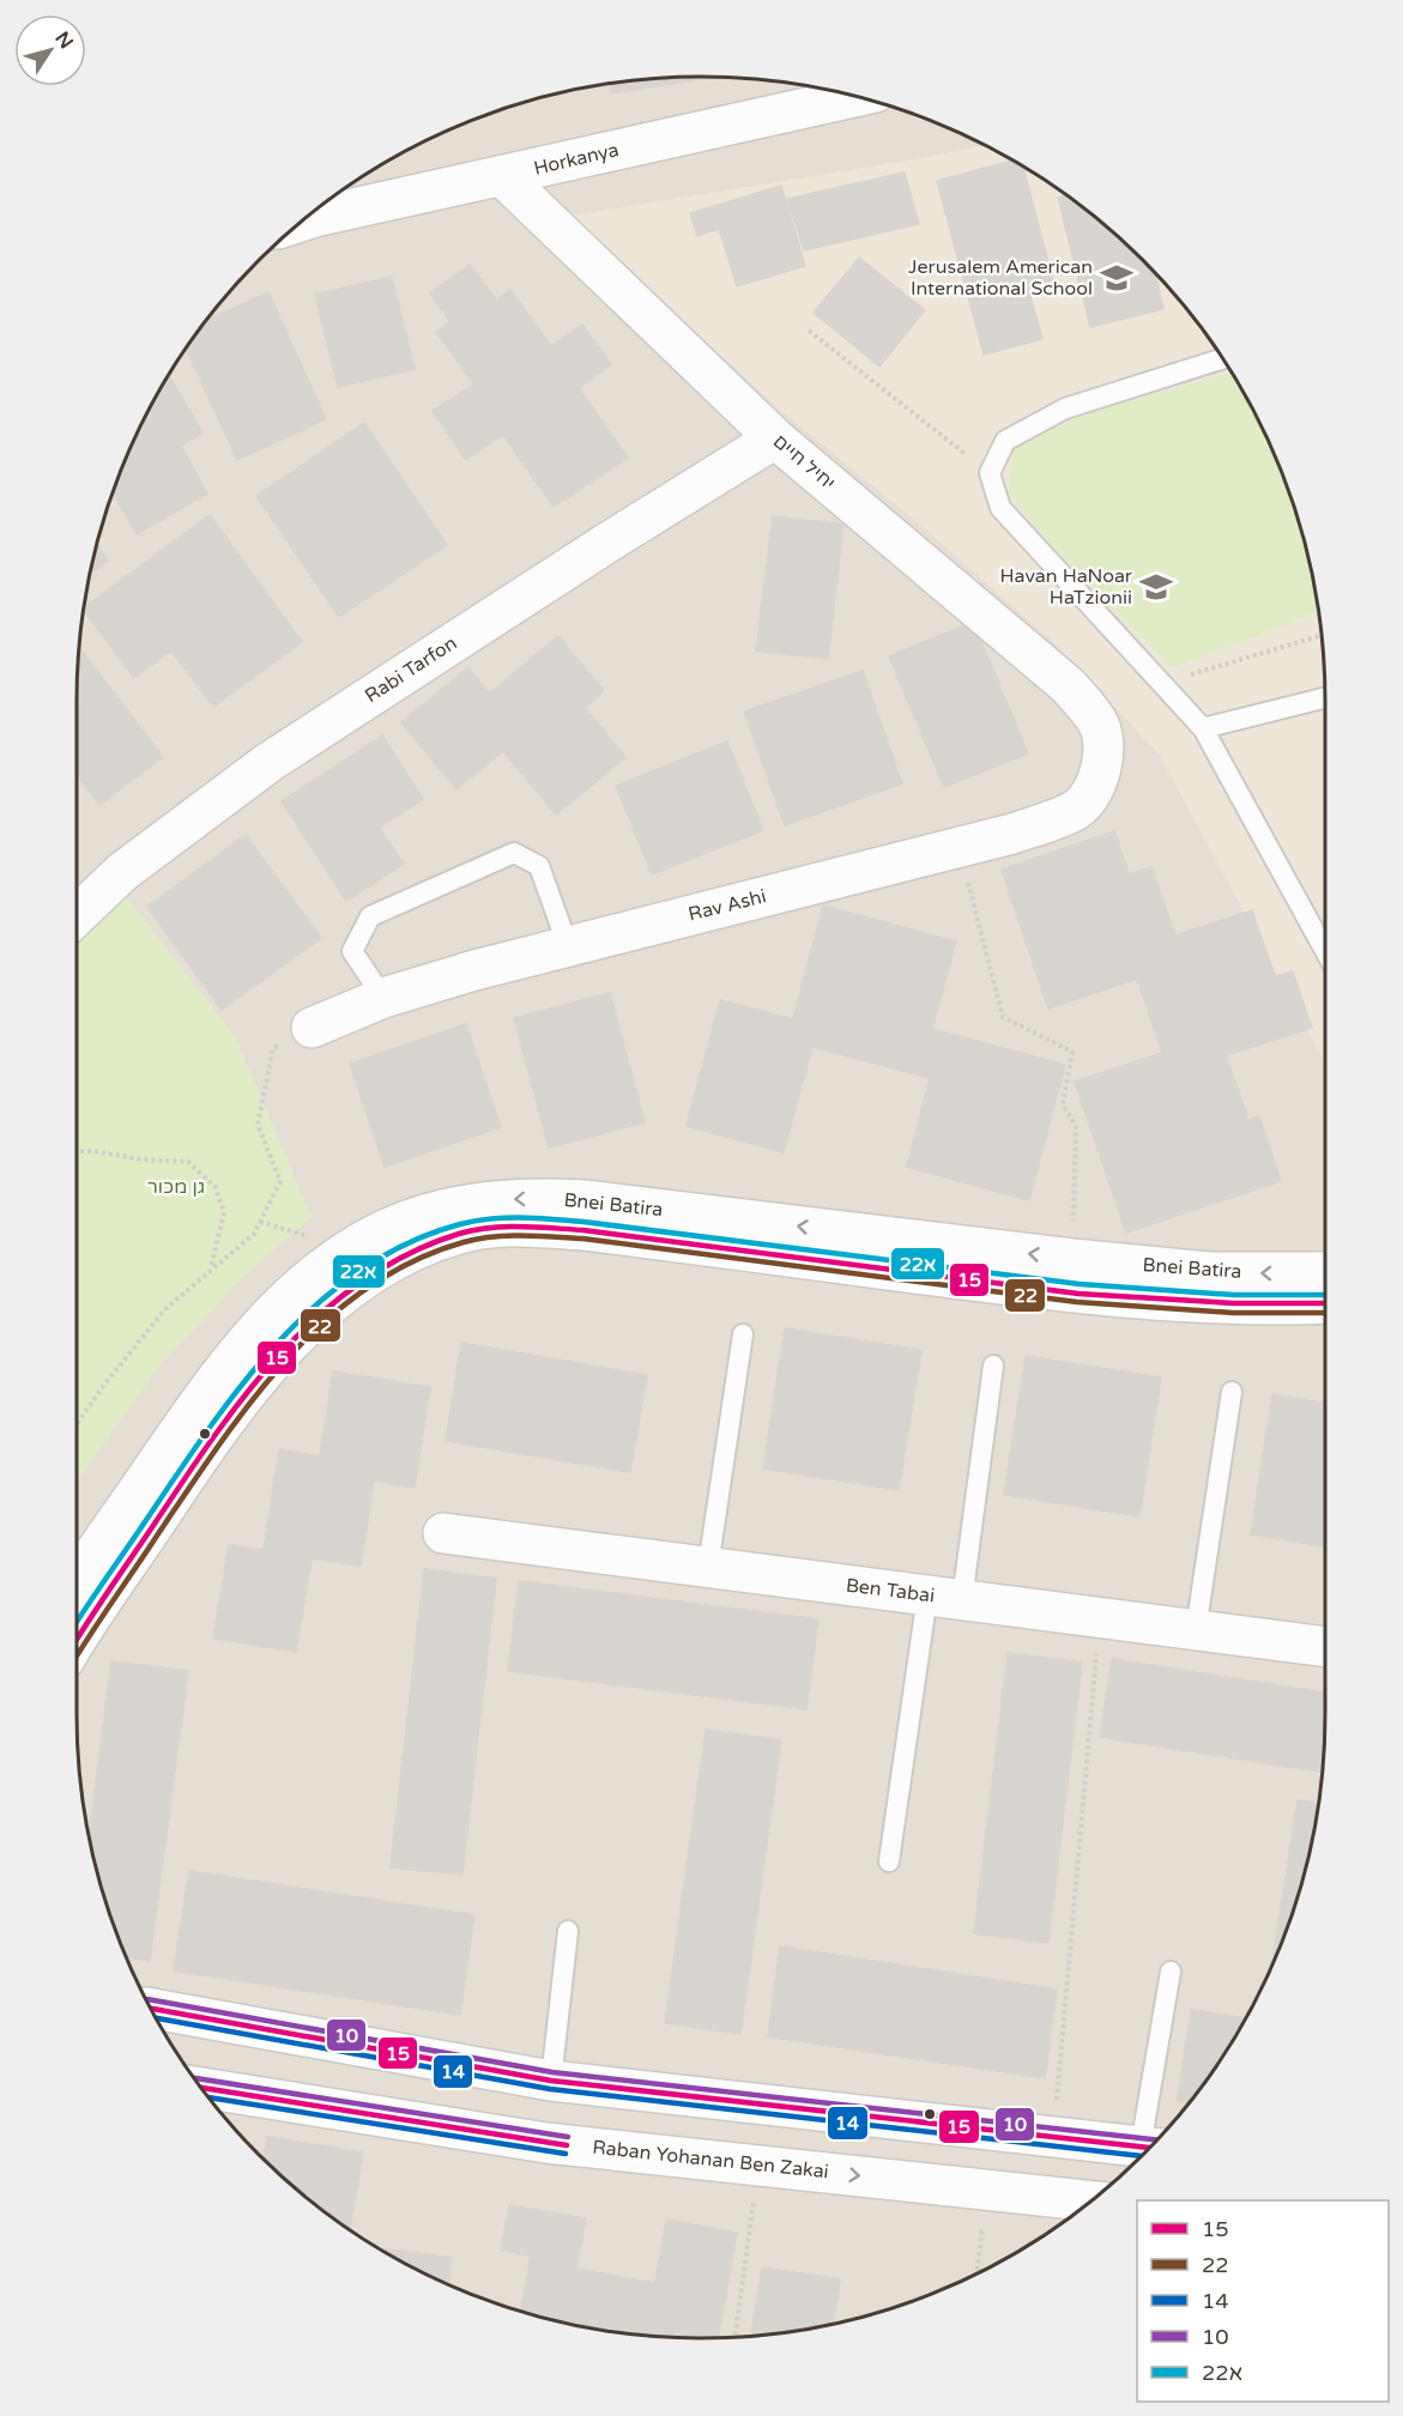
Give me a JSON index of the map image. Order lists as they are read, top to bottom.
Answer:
{
  "streets": {
    "street": [
      "Horkanya",
      "יחיל חיים",
      "Rabi Tarfon",
      "Rav Ashi",
      "Bnei Batira",
      "Ben Tabai",
      "Raban Yohanan Ben Zakai"
    ]
  },
  "crossings": [
    ["Horkanya", "יחיל חיים"],
    ["יחיל חיים", "Rabi Tarfon"],
    ["יחיל חיים", "Rav Ashi"]
  ],
  "one_way": ["Bnei Batira"],
  "parks": ["גן מכור"],
  "places": {
    "school or university": ["Jerusalem American International School", "Havan HaNoar HaTzionii"]
  },
  "lines": [
    "transit line 22א",
    "transit line 15",
    "transit line 22",
    "transit line 10",
    "transit line 14"
  ],
  "legend": [
    "15",
    "22",
    "14",
    "10",
    "22א"
  ],
  "north": "top right"
}
